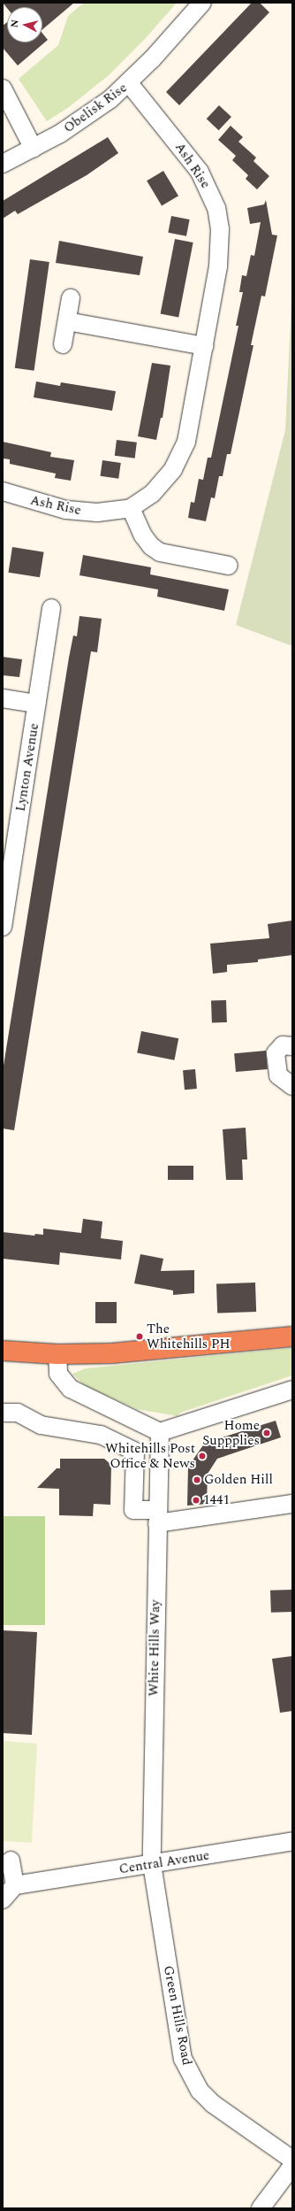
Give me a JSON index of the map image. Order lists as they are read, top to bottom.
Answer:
{
  "streets": {
    "street": [
      "Obelisk Rise",
      "Ash Rise",
      "Lynton Avenue",
      "White Hills Way",
      "Central Avenue",
      "Green Hills Road"
    ]
  },
  "crossings": [
    ["Obelisk Rise", "Ash Rise"],
    ["White Hills Way", "Central Avenue"],
    ["White Hills Way", "Green Hills Road"],
    ["Central Avenue", "Green Hills Road"]
  ],
  "places": [
    "The Whitehills PH",
    "Home Suppplies",
    "Whitehills Post Office & News",
    "Golden Hill",
    "1441"
  ],
  "north": "left"
}
